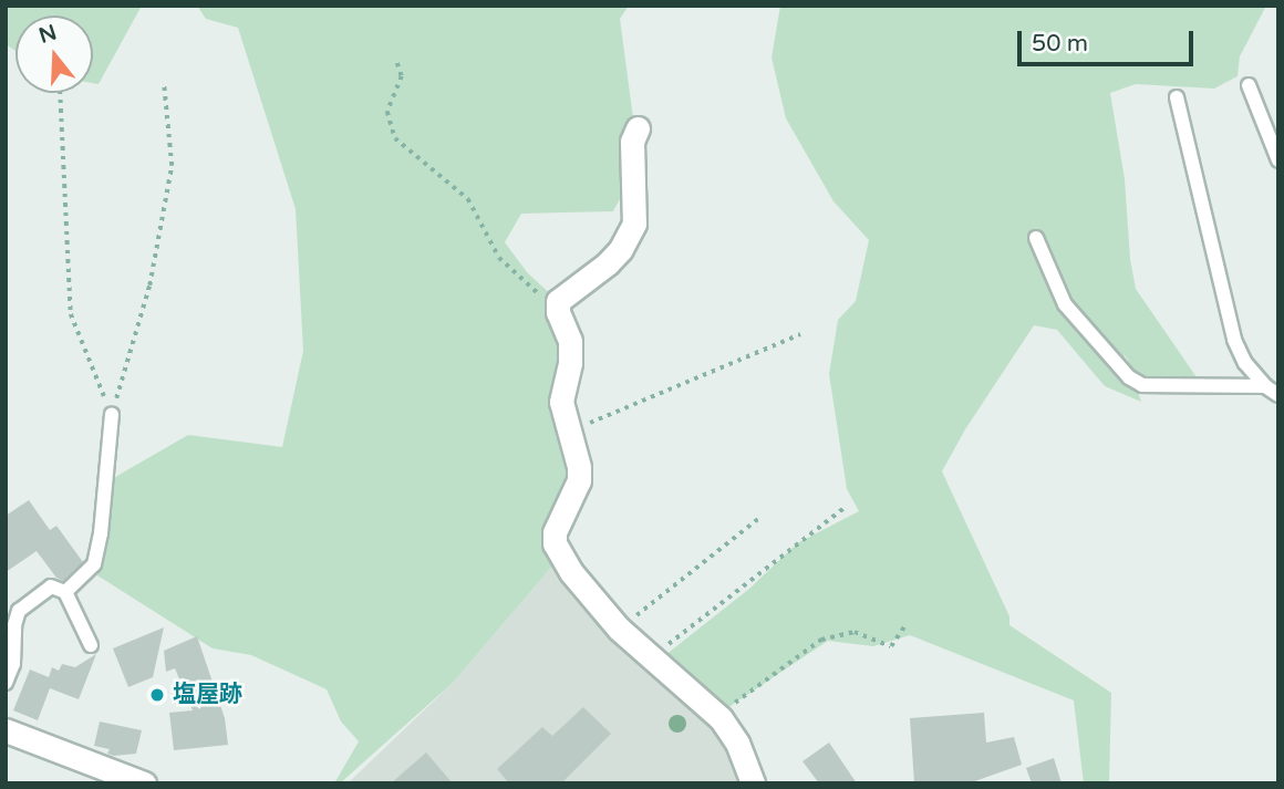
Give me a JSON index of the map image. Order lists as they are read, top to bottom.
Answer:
{
  "places": ["塩屋跡"],
  "scale_bar": "50 m",
  "north": "top"
}
